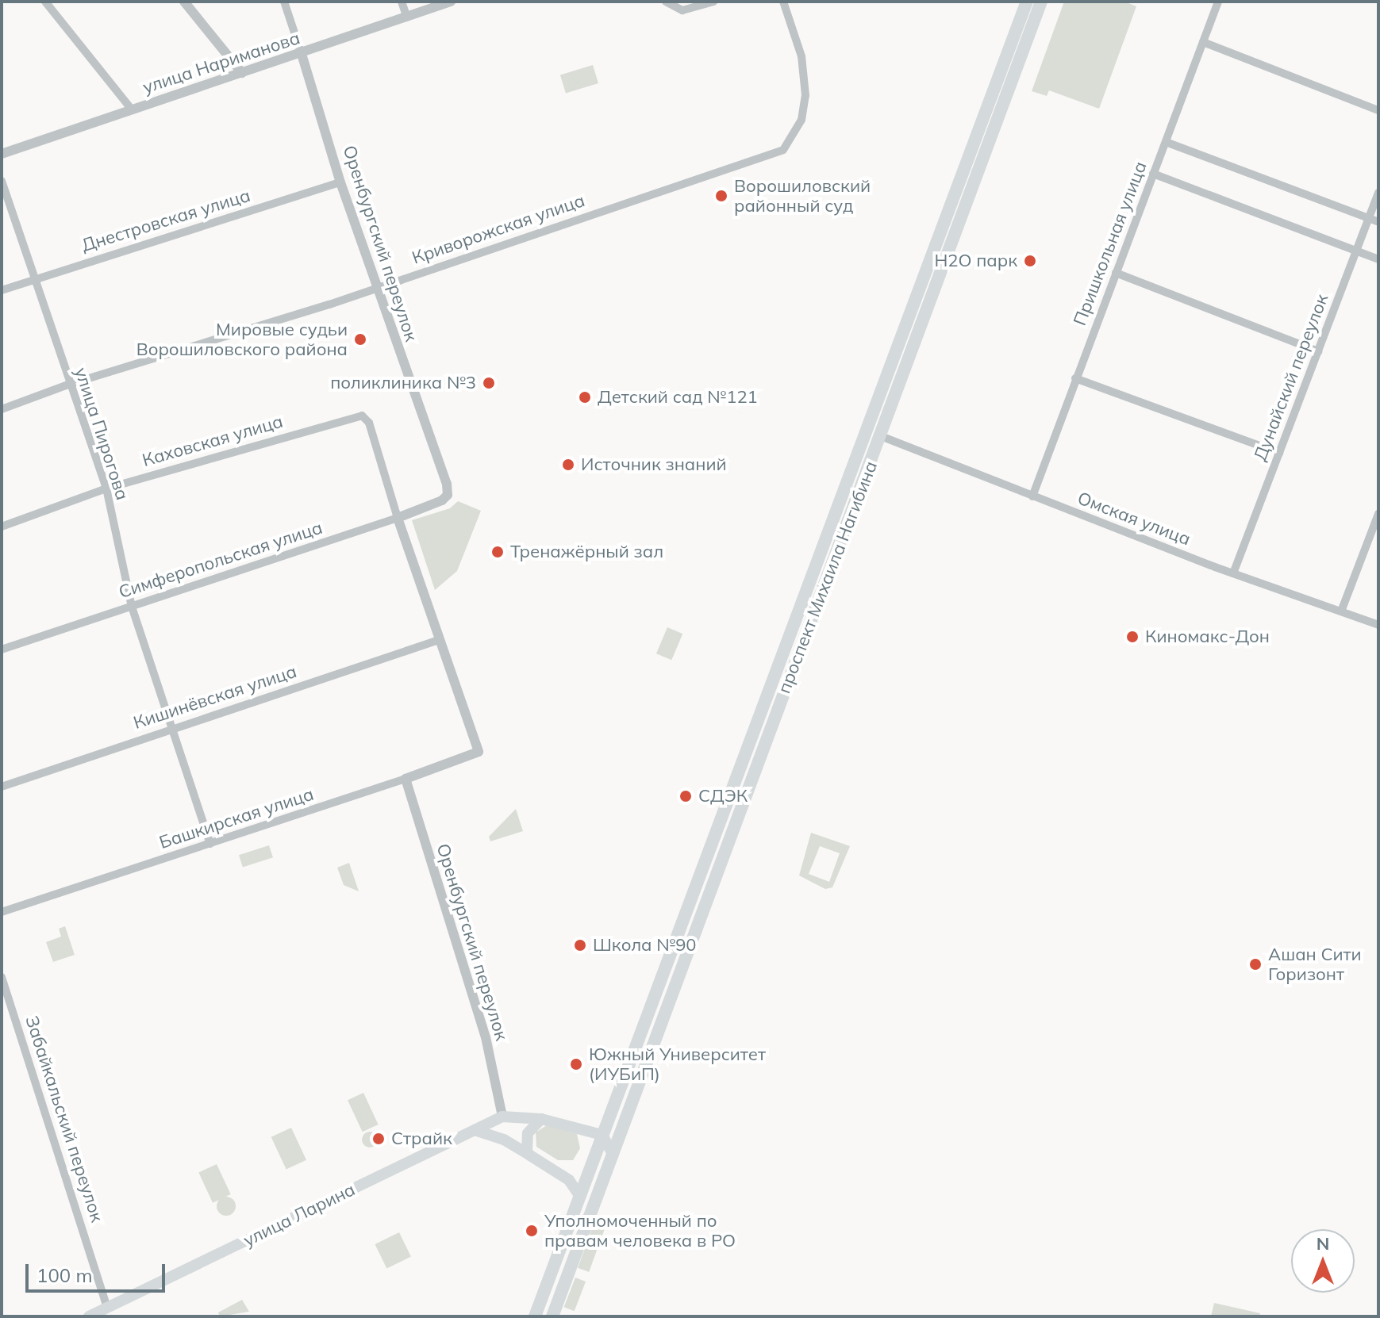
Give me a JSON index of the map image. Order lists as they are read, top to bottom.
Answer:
{
  "streets": {
    "main road": ["проспект Михаила Нагибина", "улица Ларина"],
    "street": [
      "улица Нариманова",
      "Днестровская улица",
      "Криворожская улица",
      "Оренбургский переулок",
      "Пришкольная улица",
      "Дунайский переулок",
      "улица Пирогова",
      "Каховская улица",
      "Омская улица",
      "Симферопольская улица",
      "Кишинёвская улица",
      "Башкирская улица",
      "Забайкальский переулок"
    ]
  },
  "crossings": [
    ["улица Нариманова", "Оренбургский переулок"],
    ["Днестровская улица", "Оренбургский переулок"],
    ["Днестровская улица", "улица Пирогова"],
    ["Криворожская улица", "Оренбургский переулок"],
    ["Криворожская улица", "улица Пирогова"],
    ["Оренбургский переулок", "Симферопольская улица"],
    ["Оренбургский переулок", "Башкирская улица"],
    ["Оренбургский переулок", "улица Ларина"],
    ["Пришкольная улица", "Омская улица"],
    ["Дунайский переулок", "Омская улица"],
    ["улица Пирогова", "Каховская улица"],
    ["улица Пирогова", "Симферопольская улица"],
    ["улица Пирогова", "Кишинёвская улица"],
    ["улица Пирогова", "Башкирская улица"],
    ["Каховская улица", "Симферопольская улица"],
    ["Омская улица", "проспект Михаила Нагибина"],
    ["Кишинёвская улица", "Башкирская улица"],
    ["Забайкальский переулок", "улица Ларина"]
  ],
  "places": [
    "Ворошиловский районный суд",
    "H2O парк",
    "Мировые судьи Ворошиловского района",
    "поликлиника №3",
    "Детский сад №121",
    "Источник знаний",
    "Тренажёрный зал",
    "Киномакс-Дон",
    "СДЭК",
    "Школа №90",
    "Ашан Сити Горизонт",
    "Южный Университет (ИУБиП)",
    "Страйк",
    "Уполномоченный по правам человека в РО"
  ],
  "scale_bar": "100 m",
  "north": "top"
}
